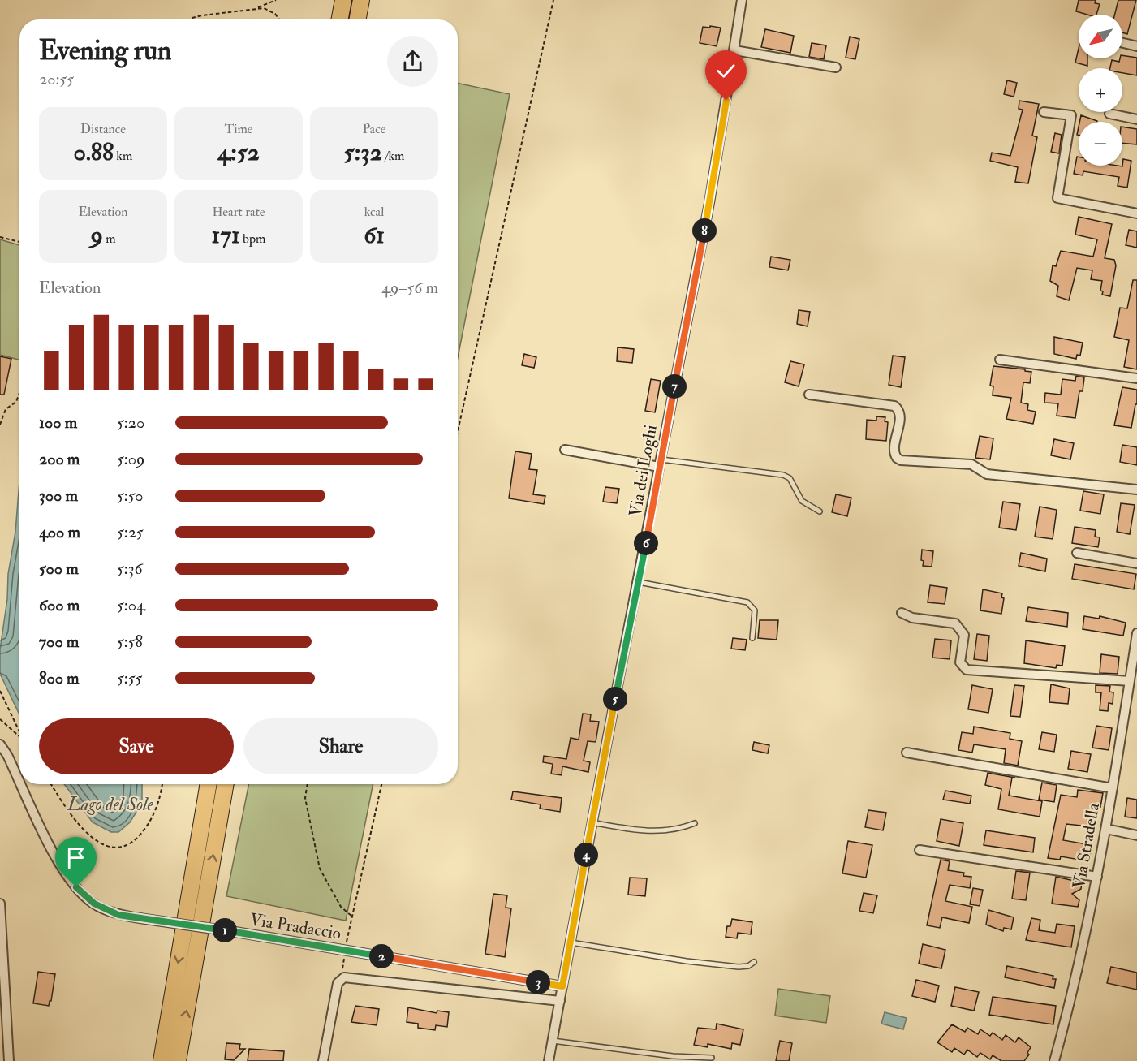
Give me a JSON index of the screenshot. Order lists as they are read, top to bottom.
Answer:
{
  "streets": {
    "street": ["Via dei Loghi", "Via Stradella", "Via Pradaccio"]
  },
  "crossings": [
    ["Via dei Loghi", "Via Pradaccio"]
  ],
  "water": ["Lago del Sole"],
  "north": "bottom left",
  "page": {
    "map_buttons": ["+", "−"],
    "heading": ["Evening run", "20:55"],
    "stats": [
      ["Distance", "0.88 km"],
      ["Time", "4:52"],
      ["Pace", "5:32 /km"],
      ["Elevation", "9 m"],
      ["Heart rate", "171 bpm"],
      ["kcal", "61"]
    ],
    "pins": [
      "8",
      "7",
      "6",
      "5",
      "4",
      "1",
      "2",
      "3"
    ],
    "chart": ["Elevation", "49–56 m"],
    "list": [
      {
        "name": "100 m",
        "note": "5:20"
      },
      {
        "name": "200 m",
        "note": "5:09"
      },
      {
        "name": "300 m",
        "note": "5:50"
      },
      {
        "name": "400 m",
        "note": "5:25"
      },
      {
        "name": "500 m",
        "note": "5:36"
      },
      {
        "name": "600 m",
        "note": "5:04"
      },
      {
        "name": "700 m",
        "note": "5:58"
      },
      {
        "name": "800 m",
        "note": "5:55"
      }
    ],
    "buttons": ["Save", "Share"]
  }
}
